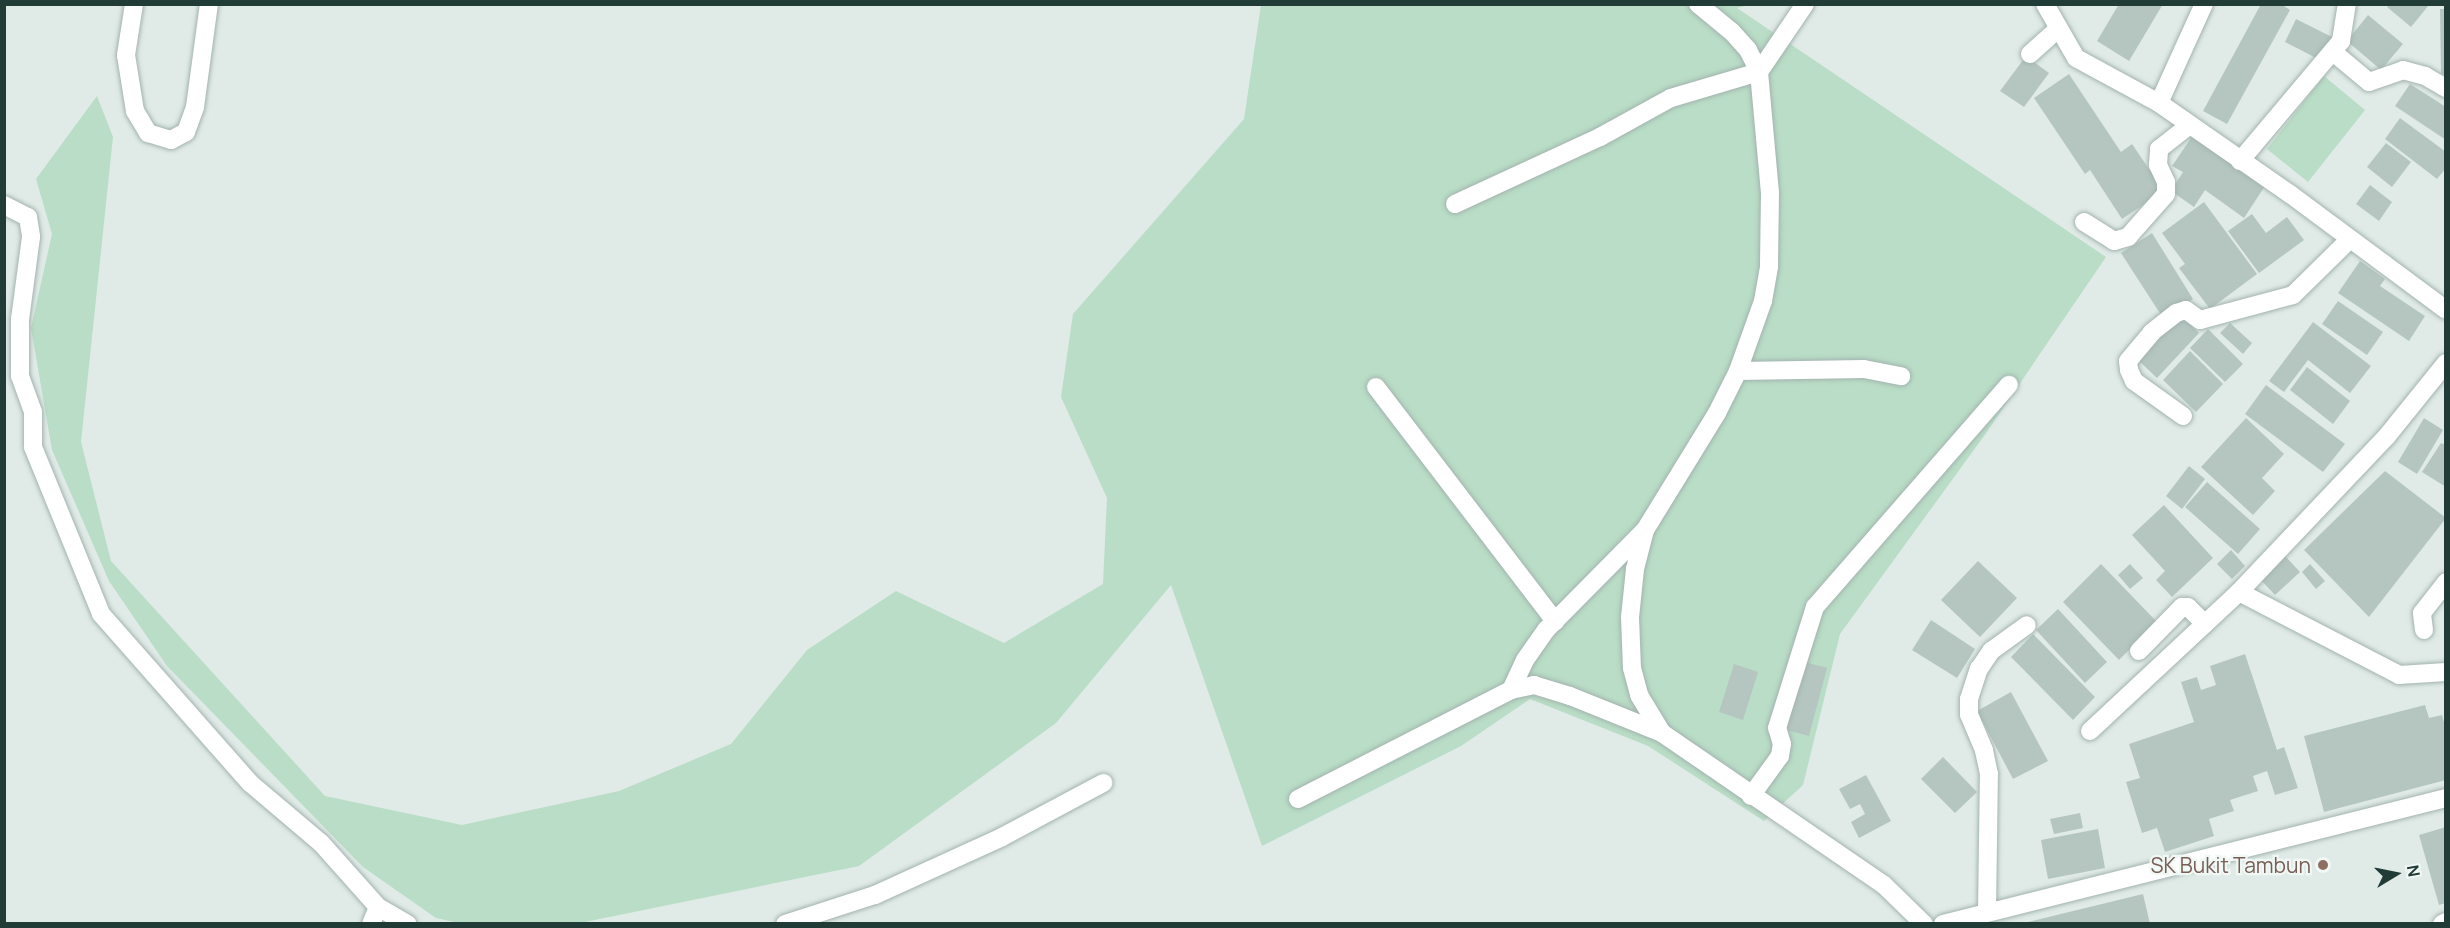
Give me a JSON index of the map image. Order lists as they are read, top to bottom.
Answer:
{
  "places": ["SK Bukit Tambun"],
  "north": "right"
}
